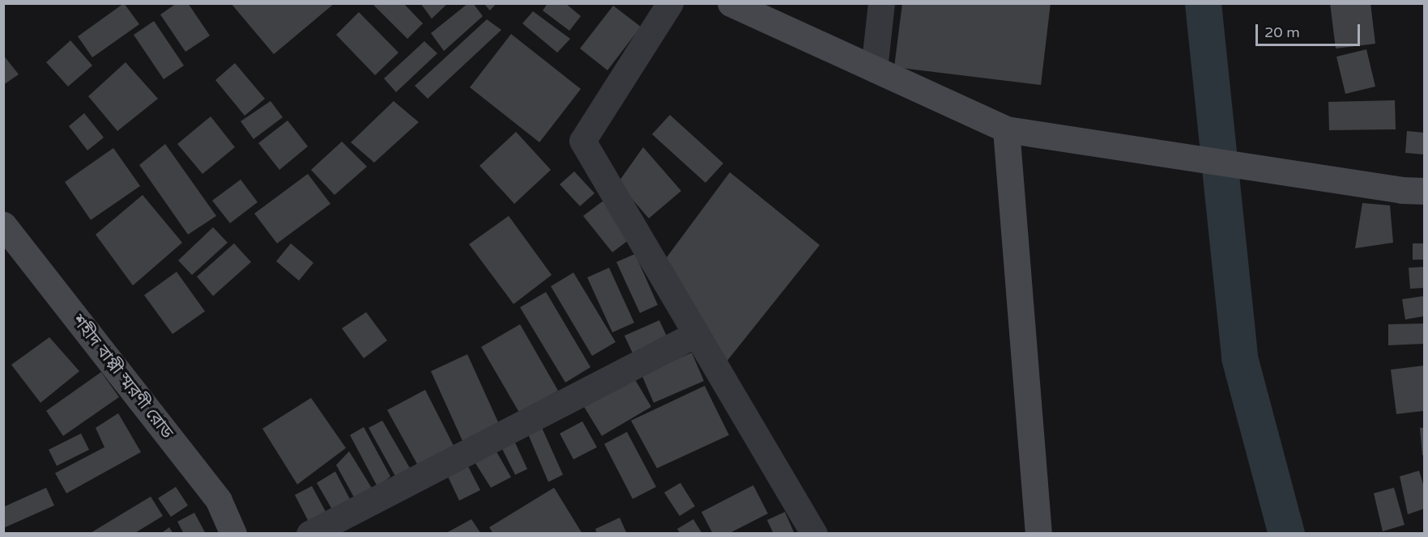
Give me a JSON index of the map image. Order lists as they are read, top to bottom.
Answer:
{
  "streets": {
    "street": ["শহীদ বাপ্পী স্মরণী রোড"]
  },
  "scale_bar": "20 m"
}
